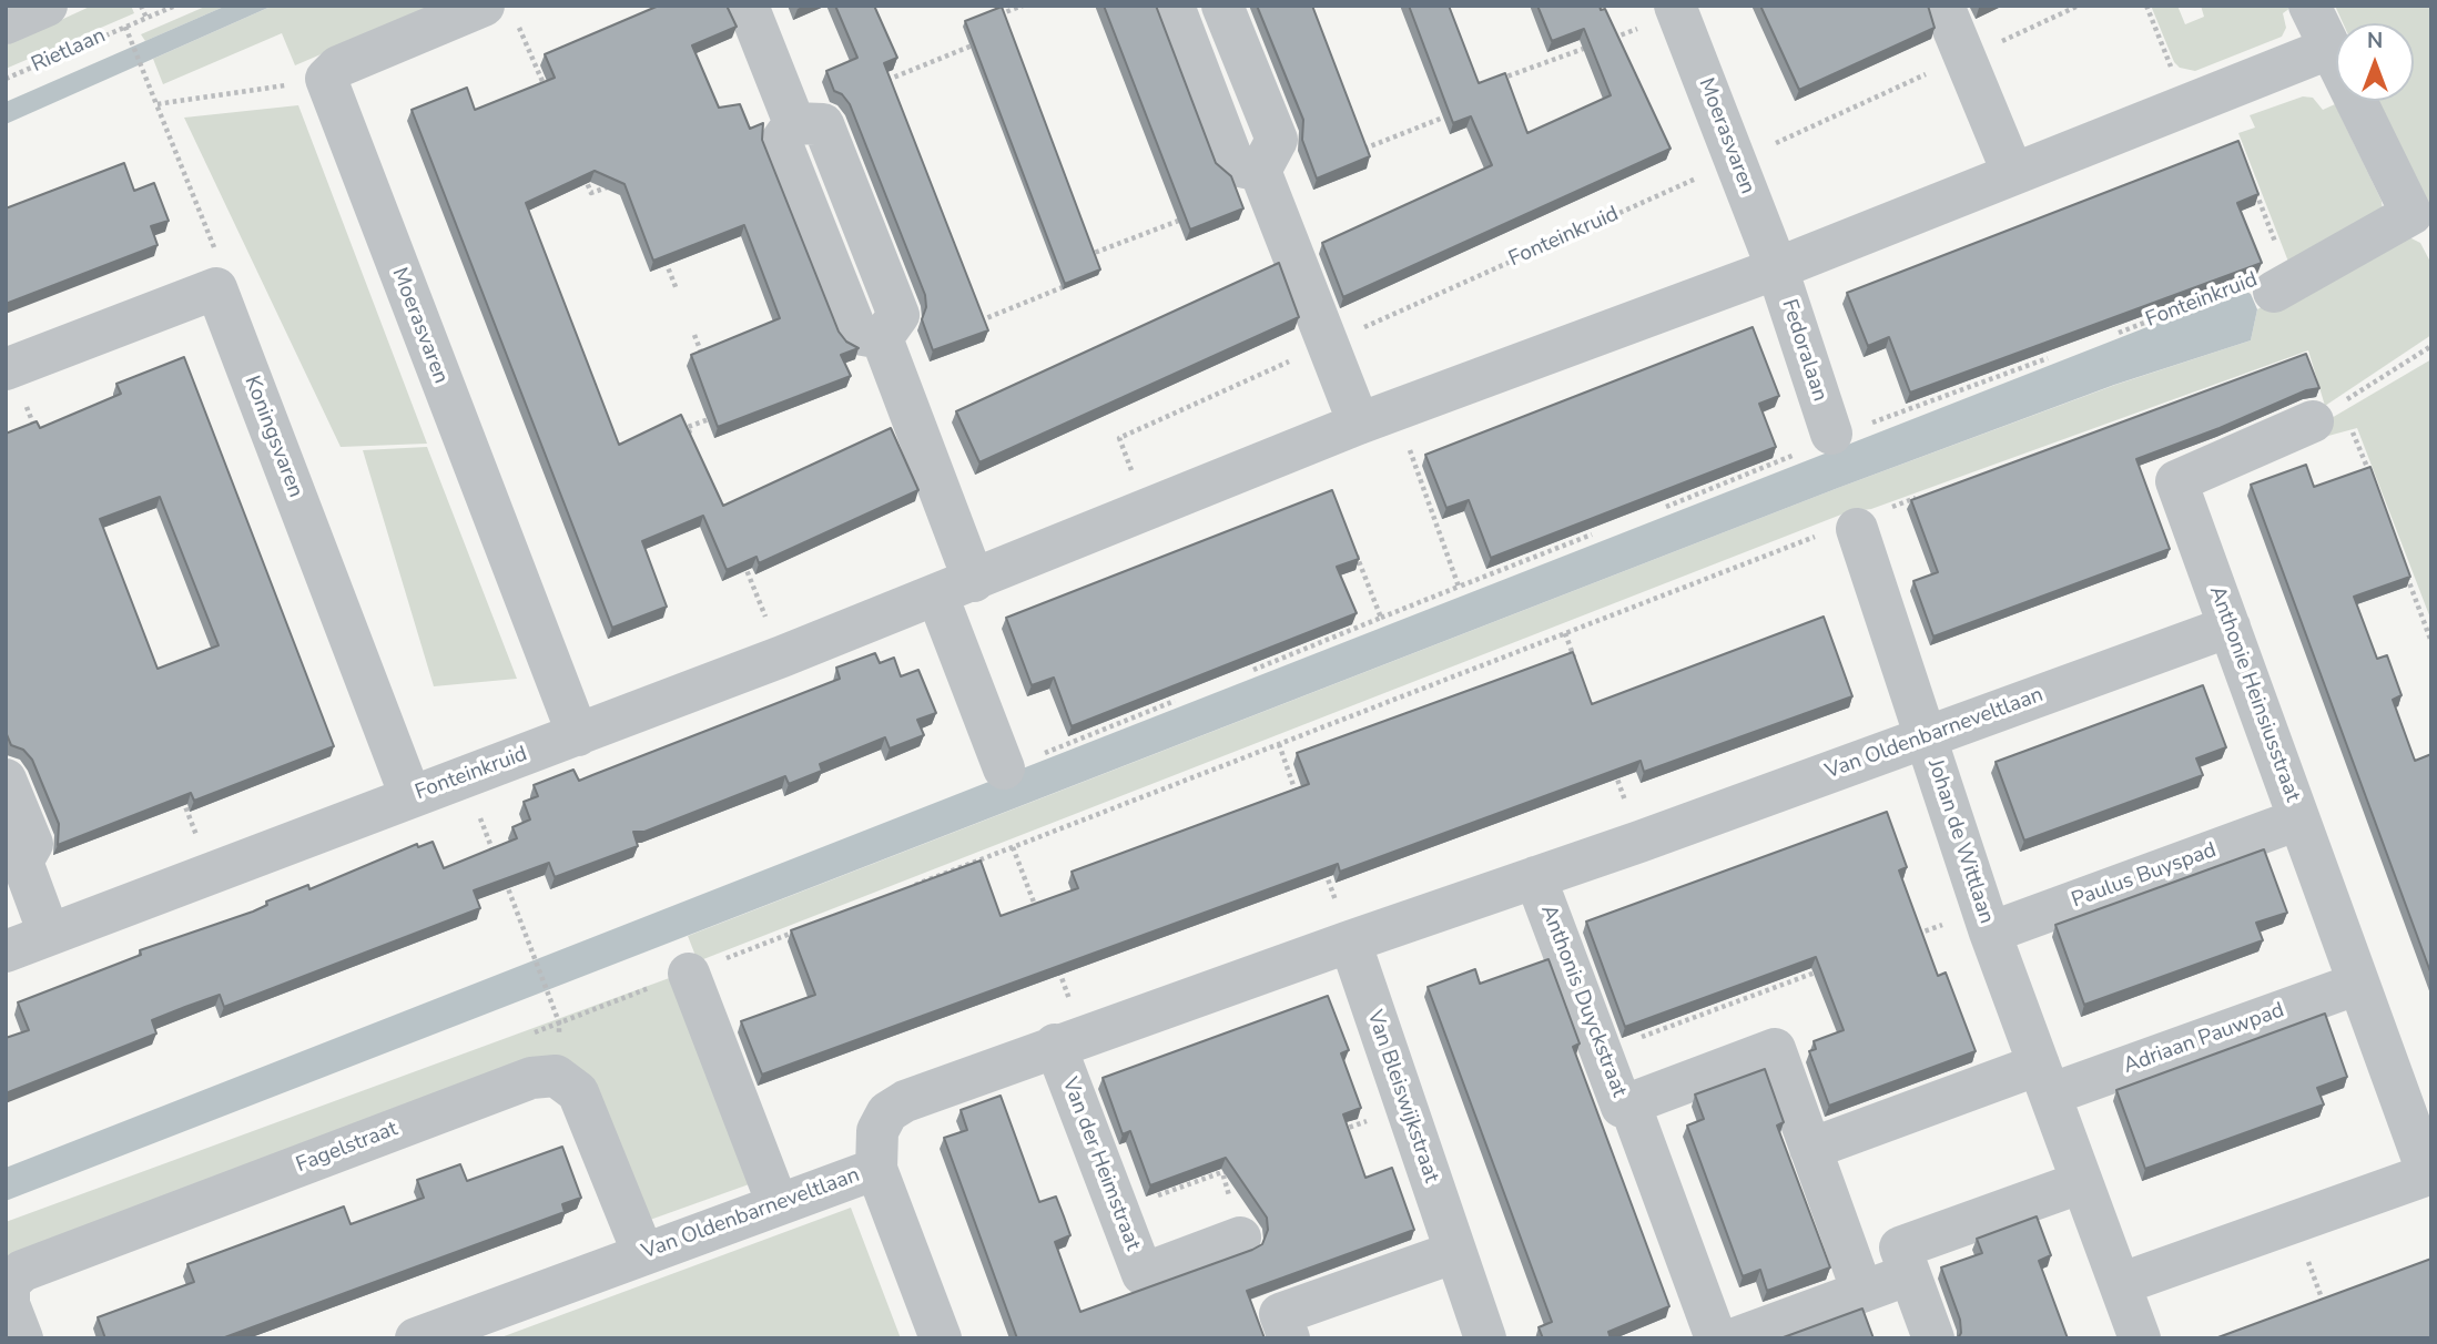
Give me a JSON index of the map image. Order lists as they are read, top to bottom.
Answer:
{
  "streets": {
    "street": [
      "Moerasvaren",
      "Fonteinkruid",
      "Fedoralaan",
      "Koningsvaren",
      "Anthonie Heinsiusstraat",
      "Van Oldenbarneveltlaan",
      "Johan de Wittlaan",
      "Paulus Buyspad",
      "Anthonis Duyckstraat",
      "Adriaan Pauwpad",
      "Van Bleiswijkstraat",
      "Fagelstraat",
      "Van der Heimstraat"
    ],
    "path": ["Rietlaan"]
  },
  "crossings": [
    ["Moerasvaren", "Fonteinkruid"],
    ["Moerasvaren", "Fedoralaan"],
    ["Fonteinkruid", "Fedoralaan"],
    ["Fonteinkruid", "Koningsvaren"],
    ["Anthonie Heinsiusstraat", "Van Oldenbarneveltlaan"],
    ["Anthonie Heinsiusstraat", "Johan de Wittlaan"],
    ["Anthonie Heinsiusstraat", "Paulus Buyspad"],
    ["Anthonie Heinsiusstraat", "Adriaan Pauwpad"],
    ["Van Oldenbarneveltlaan", "Johan de Wittlaan"],
    ["Van Oldenbarneveltlaan", "Anthonis Duyckstraat"],
    ["Van Oldenbarneveltlaan", "Van Bleiswijkstraat"],
    ["Van Oldenbarneveltlaan", "Fagelstraat"],
    ["Van Oldenbarneveltlaan", "Van der Heimstraat"],
    ["Johan de Wittlaan", "Paulus Buyspad"],
    ["Johan de Wittlaan", "Adriaan Pauwpad"]
  ],
  "north": "top"
}
